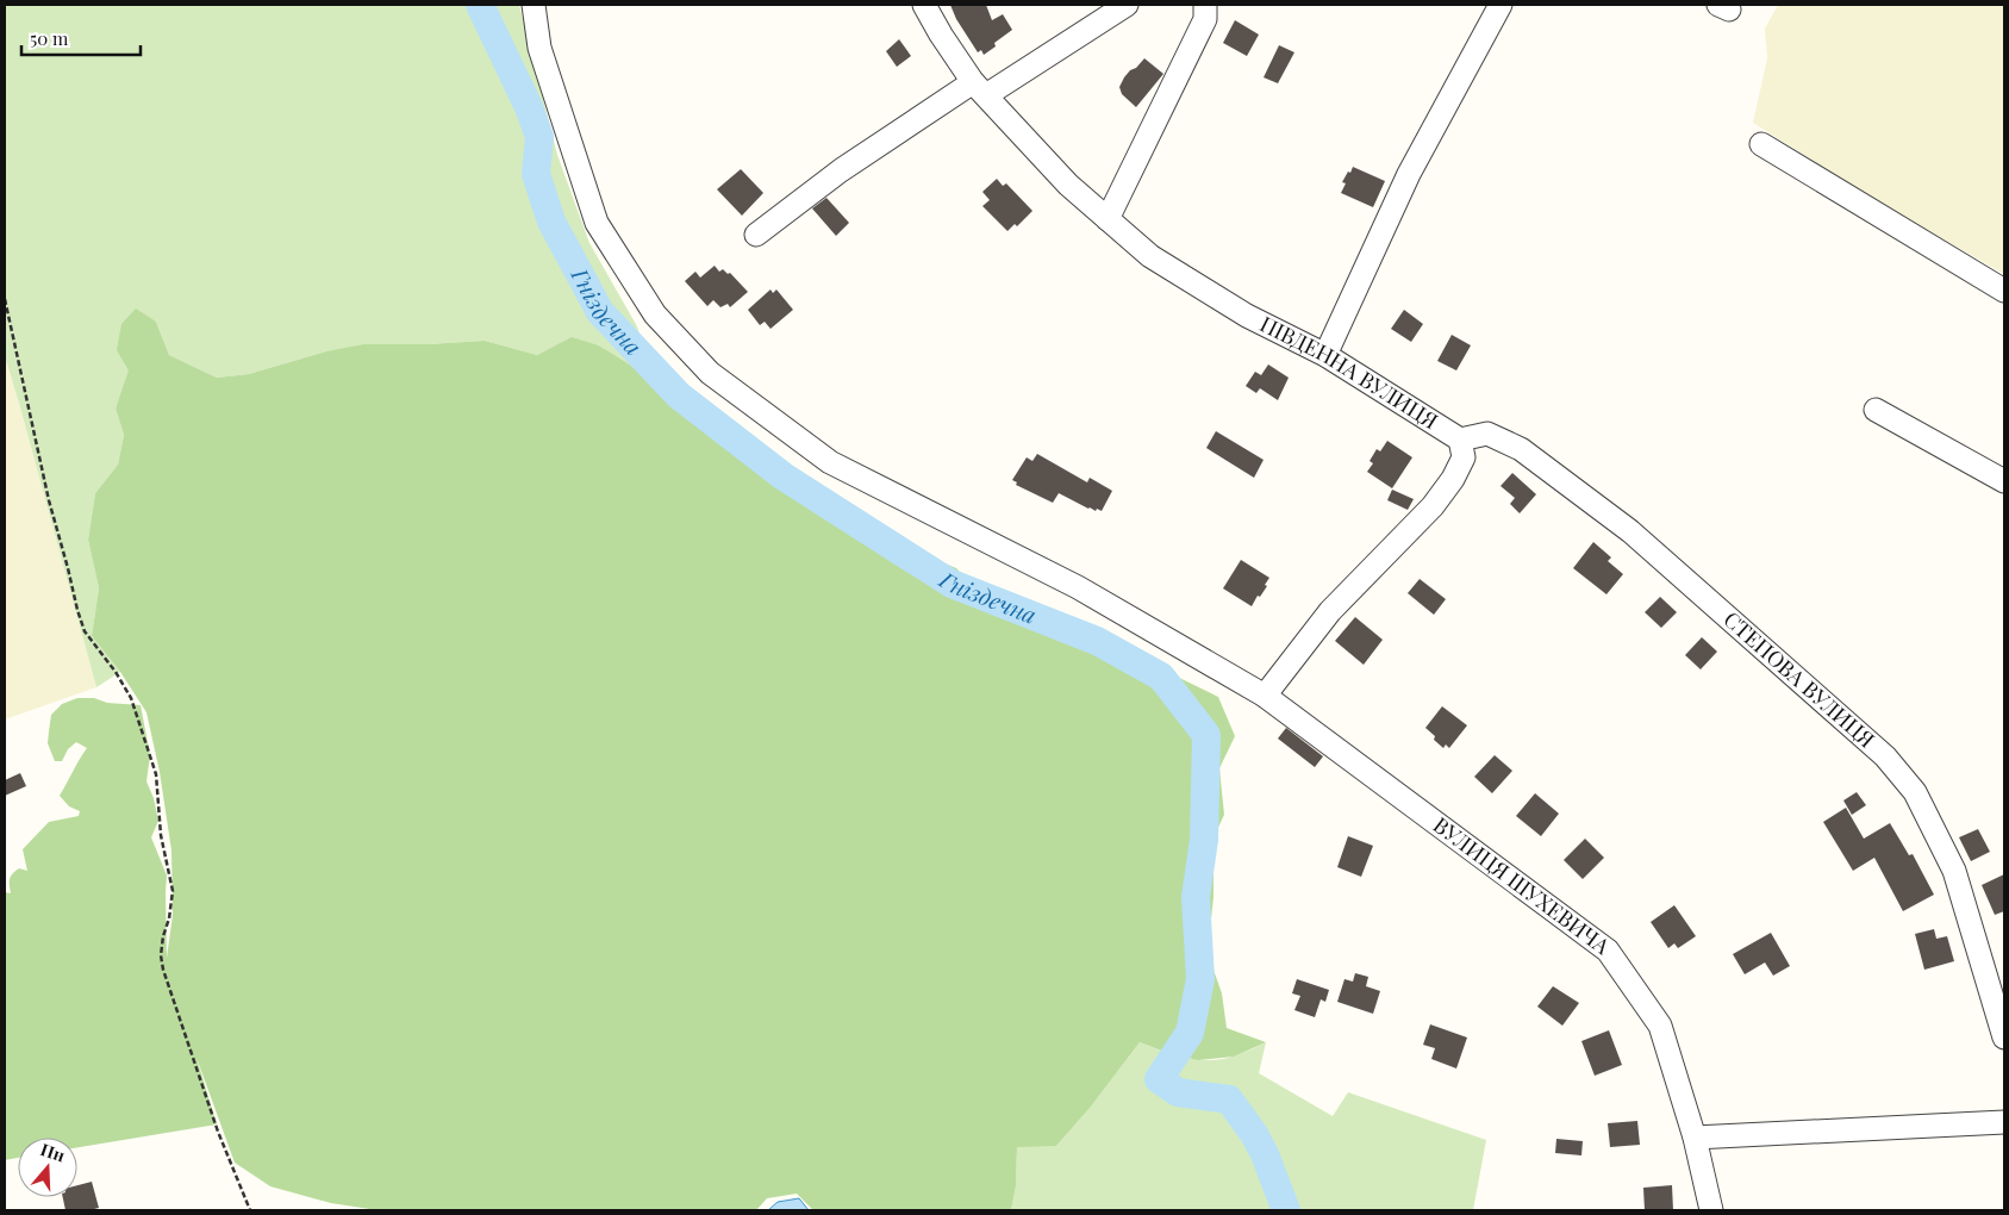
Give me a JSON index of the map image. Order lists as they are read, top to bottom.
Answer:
{
  "streets": {
    "street": ["ПІВДЕННА ВУЛИЦЯ", "СТЕПОВА ВУЛИЦЯ", "ВУЛИЦЯ ШУХЕВИЧА"]
  },
  "crossings": [
    ["ПІВДЕННА ВУЛИЦЯ", "СТЕПОВА ВУЛИЦЯ"],
    ["ПІВДЕННА ВУЛИЦЯ", "ВУЛИЦЯ ШУХЕВИЧА"]
  ],
  "water": ["Гніздечна"],
  "scale_bar": "50 m",
  "north": "top"
}
